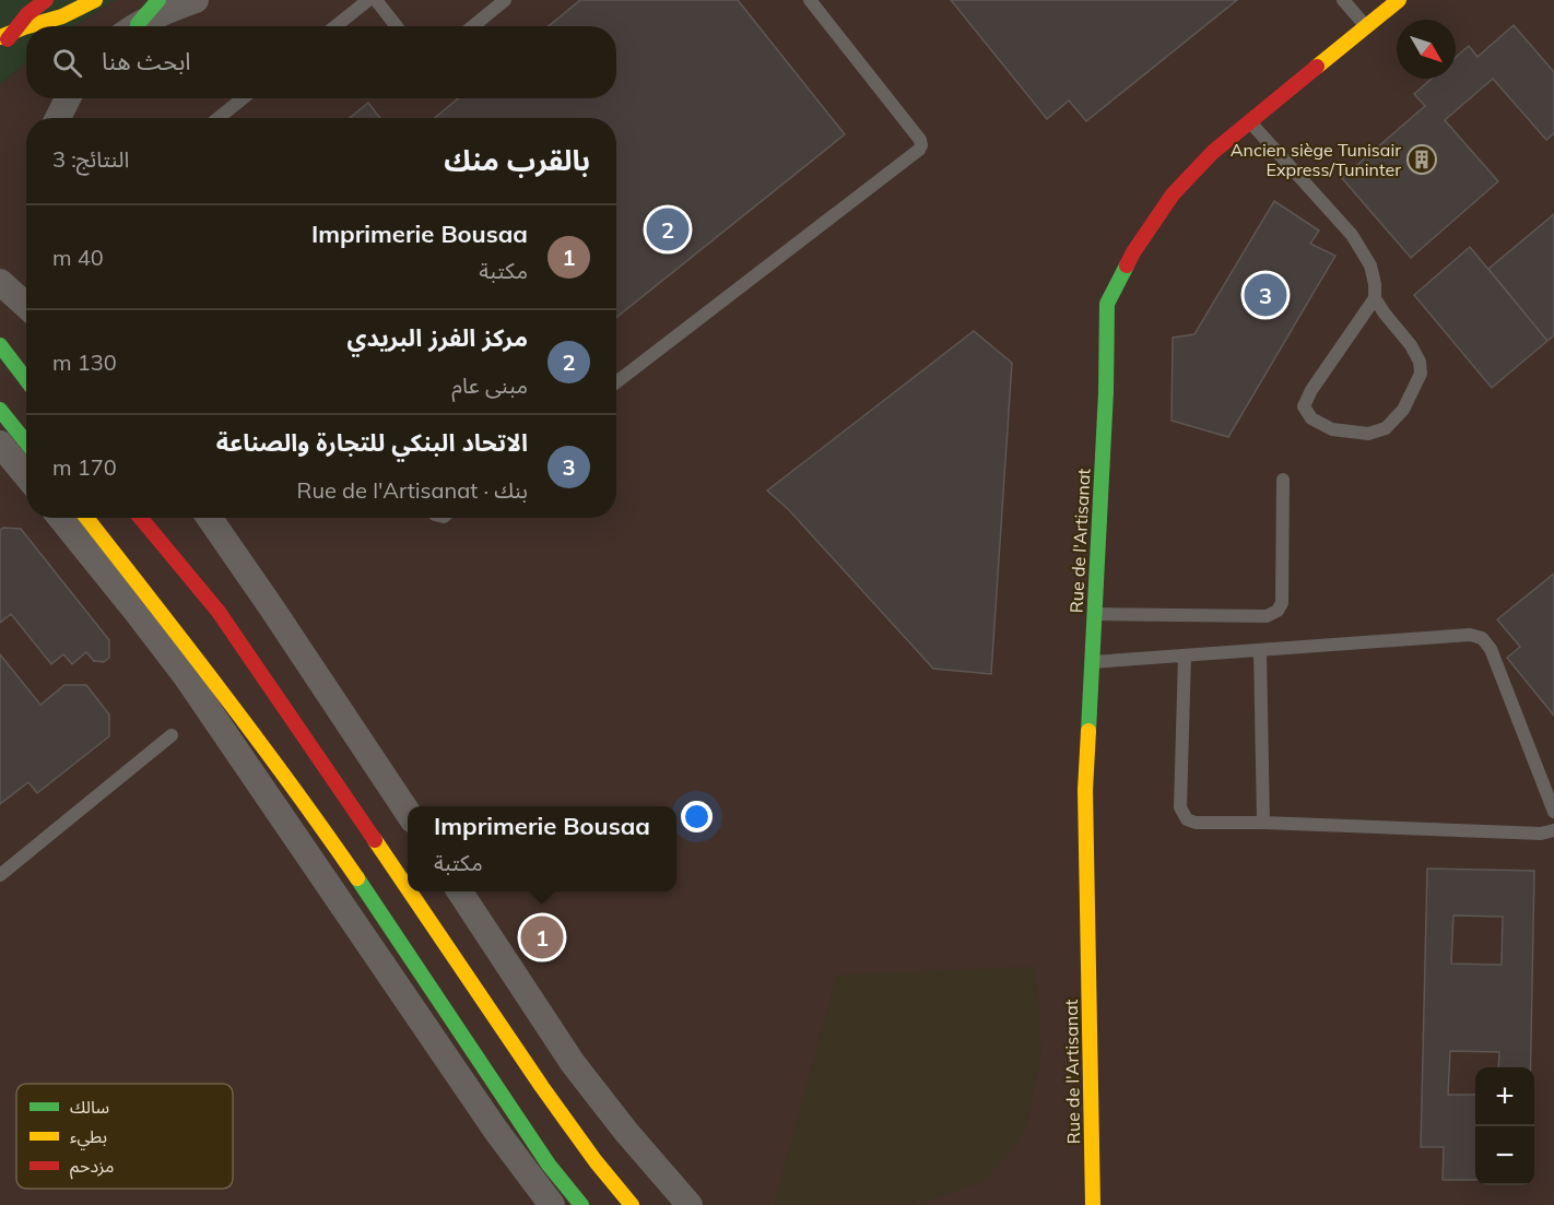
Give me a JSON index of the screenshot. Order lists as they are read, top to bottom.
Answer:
{
  "streets": {
    "main road": ["Rue de l'Artisanat"]
  },
  "places": {
    "building": ["Ancien siège Tunisair Express/Tuninter"]
  },
  "legend": ["سالك", "بطيء", "مزدحم"],
  "north": "bottom right",
  "page": {
    "search": "ابحث هنا",
    "heading": ["بالقرب منك", "النتائج: 3"],
    "list": [
      {
        "mark": "1",
        "name": "Imprimerie Bousaa",
        "note": "مكتبة",
        "value": "40 m"
      },
      {
        "mark": "2",
        "name": "مركز الفرز البريدي",
        "note": "مبنى عام",
        "value": "130 m"
      },
      {
        "mark": "3",
        "name": "الاتحاد البنكي للتجارة والصناعة",
        "note": "بنك · Rue de l'Artisanat",
        "value": "170 m"
      }
    ],
    "pins": ["2", "3", "1"],
    "popup": ["Imprimerie Bousaa", "مكتبة"],
    "map_buttons": ["+", "−"]
  }
}
